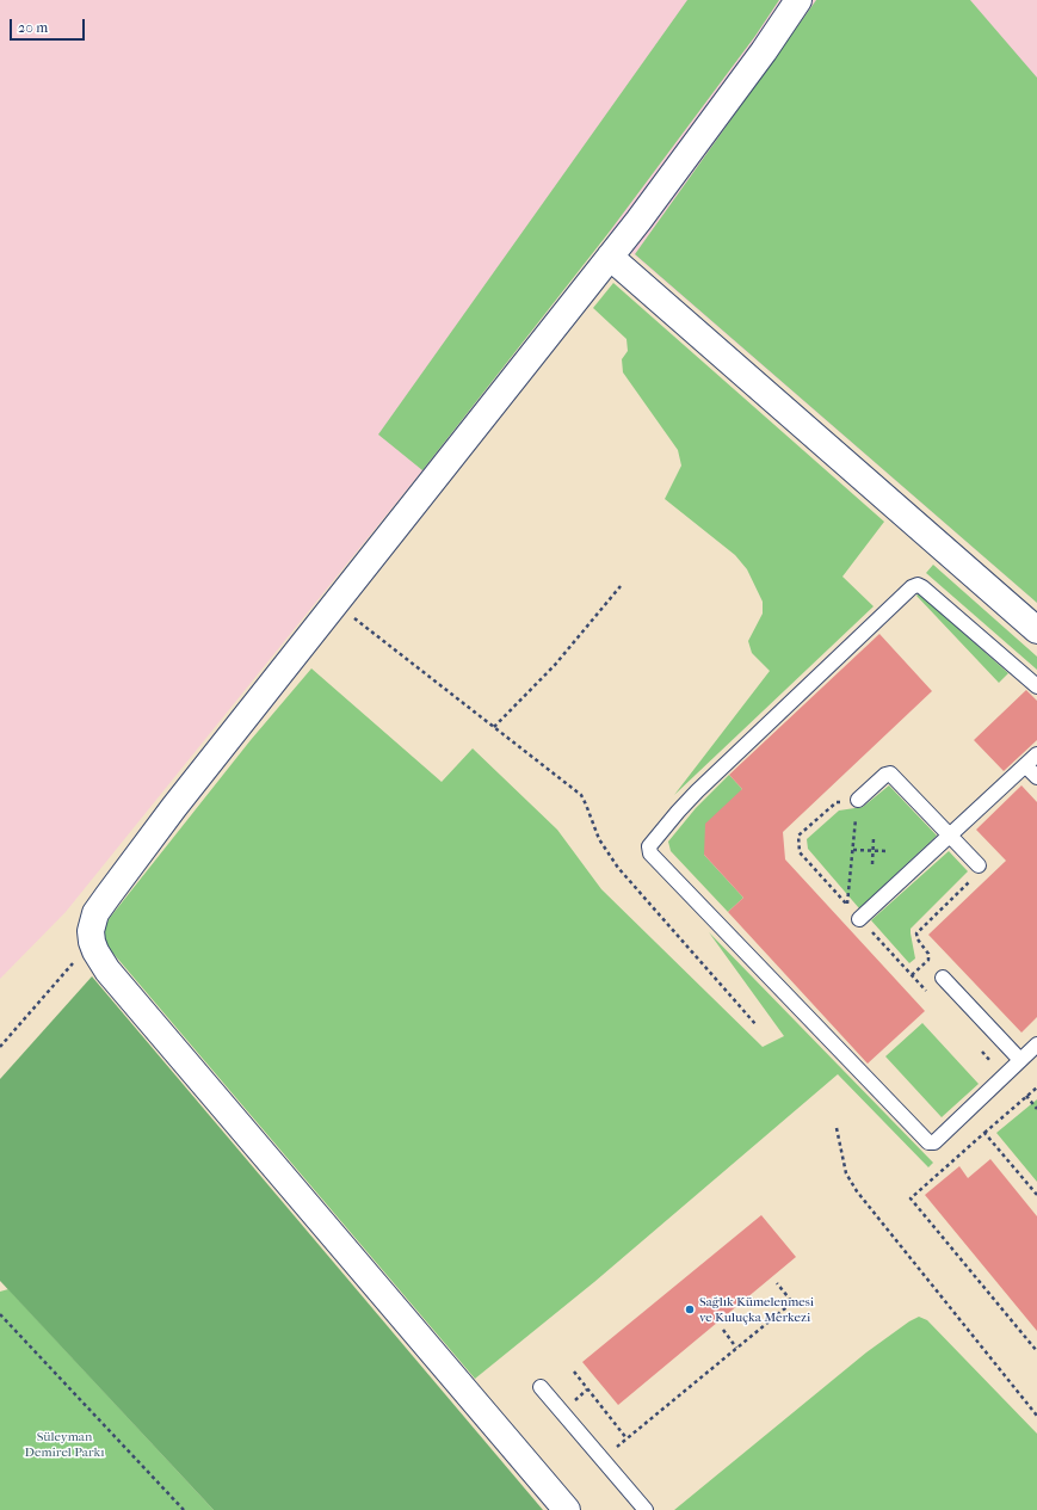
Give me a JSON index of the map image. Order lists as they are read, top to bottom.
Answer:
{
  "parks": ["Süleyman Demirel Parkı"],
  "places": ["Sağlık Kümelenmesi ve Kuluçka Merkezi"],
  "scale_bar": "20 m"
}
